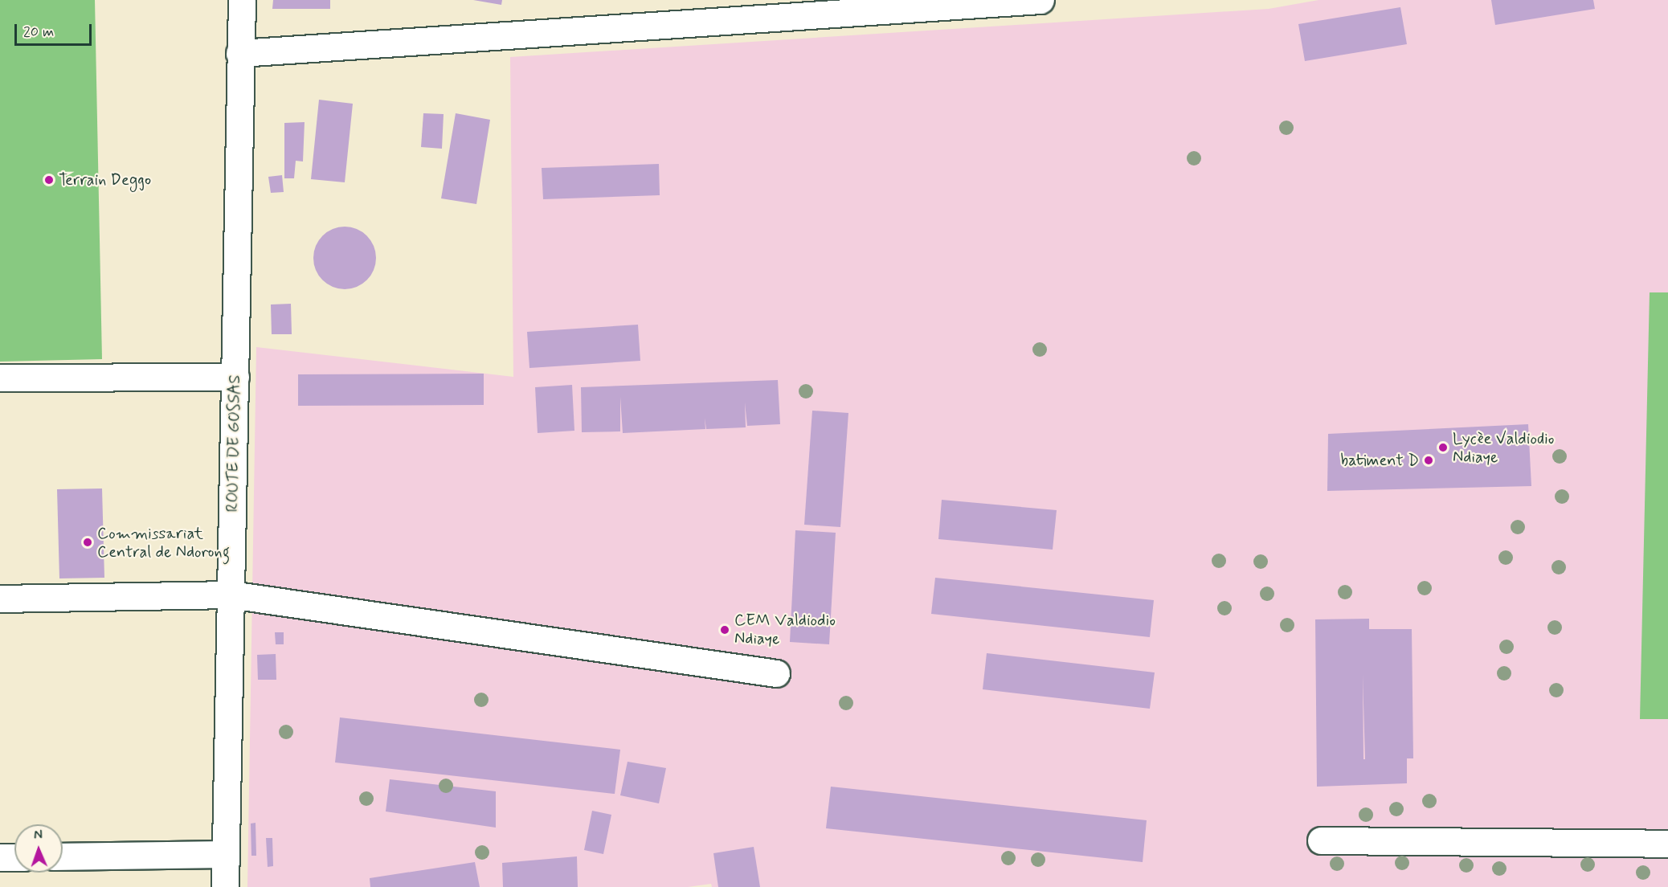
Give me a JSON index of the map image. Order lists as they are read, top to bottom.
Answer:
{
  "streets": {
    "street": ["ROUTE DE GOSSAS"]
  },
  "places": [
    "Terrain Deggo",
    "Lycèe Valdiodio Ndiaye",
    "batiment D",
    "Commissariat Central de Ndorong",
    "CEM Valdiodio Ndiaye"
  ],
  "scale_bar": "20 m",
  "north": "top"
}
